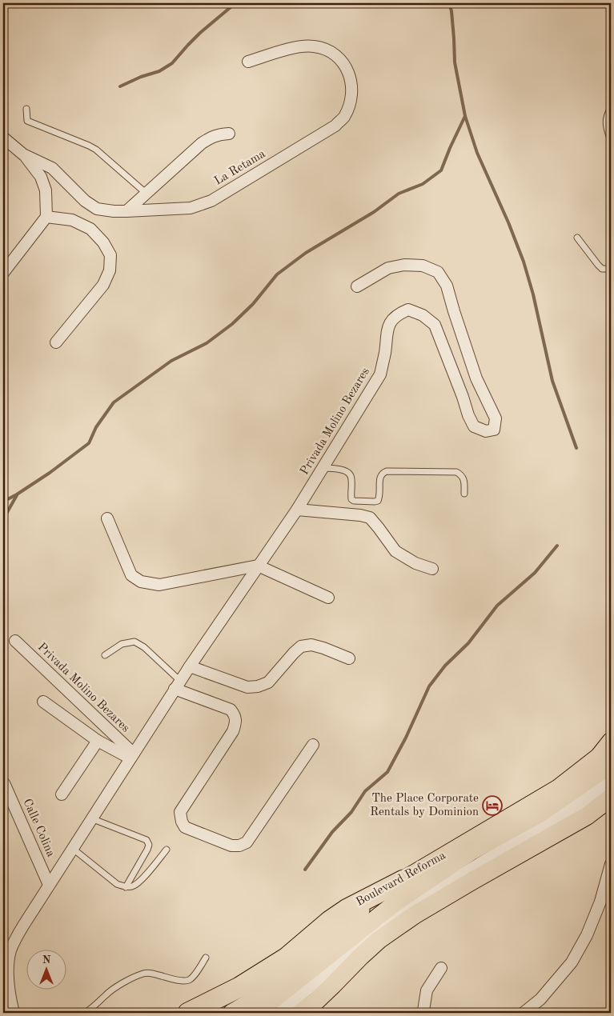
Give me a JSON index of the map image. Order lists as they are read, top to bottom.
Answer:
{
  "streets": {
    "highway": ["Boulevard Reforma"],
    "street": ["La Retama", "Privada Molino Bezares", "Calle Colina"]
  },
  "crossings": [
    ["Privada Molino Bezares", "Calle Colina"]
  ],
  "places": {
    "hotel": ["The Place Corporate Rentals by Dominion"]
  },
  "north": "top"
}
